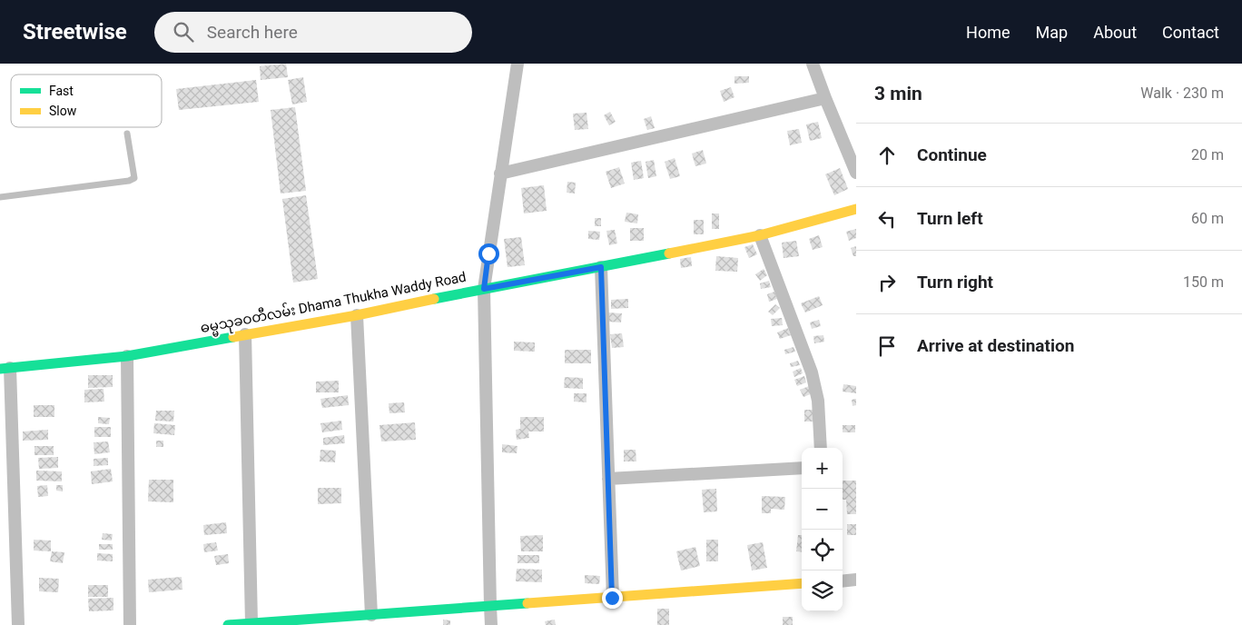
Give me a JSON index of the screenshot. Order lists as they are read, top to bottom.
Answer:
{
  "streets": {
    "street": ["ဓမ္မသုခဝတီလမ်း Dhama Thukha Waddy Road"]
  },
  "legend": ["Fast", "Slow"],
  "page": {
    "header": "Streetwise",
    "search": "Search here",
    "nav": [
      "Home",
      "Map",
      "About",
      "Contact"
    ],
    "heading": ["3 min", "Walk · 230 m"],
    "list": [
      ["Continue", "20 m"],
      ["Turn left", "60 m"],
      ["Turn right", "150 m"],
      "Arrive at destination"
    ],
    "map_buttons": ["+", "−"]
  }
}
